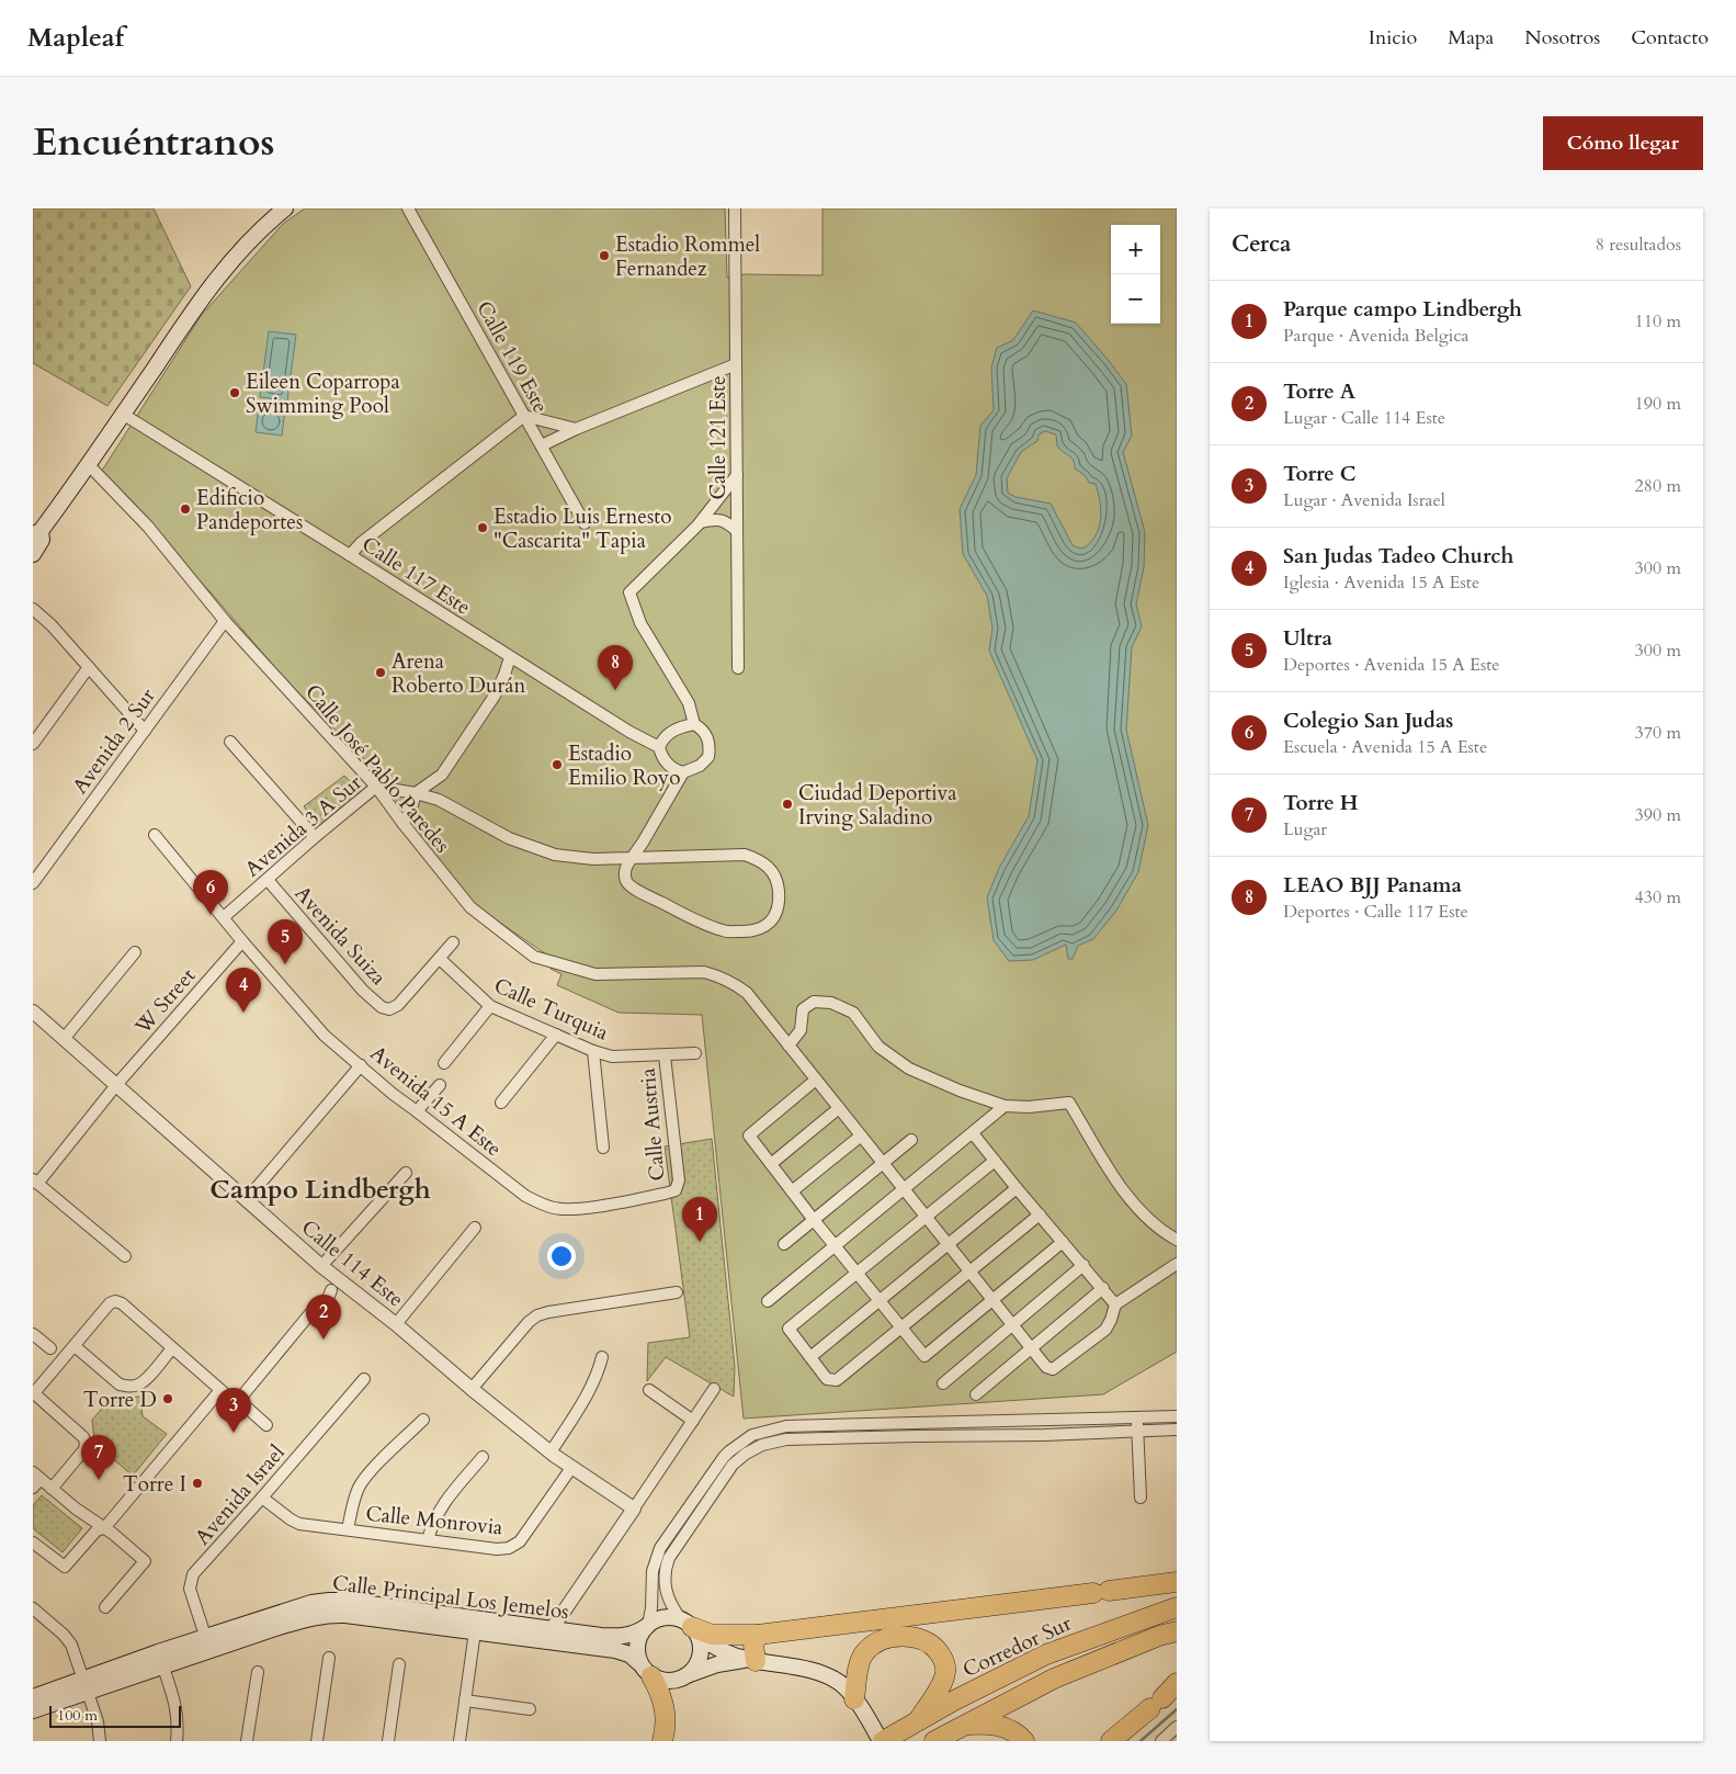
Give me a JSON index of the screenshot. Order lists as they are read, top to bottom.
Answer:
{
  "streets": {
    "highway": ["Corredor Sur"],
    "main road": ["Calle Principal Los Jemelos"],
    "street": [
      "Calle 119 Este",
      "Calle 121 Este",
      "Calle 117 Este",
      "Avenida 2 Sur",
      "Calle José Pablo Paredes",
      "Avenida 3 A Sur",
      "Avenida Suiza",
      "W Street",
      "Calle Turquia",
      "Avenida 15 A Este",
      "Calle Austria",
      "Calle 114 Este",
      "Avenida Israel",
      "Calle Monrovia"
    ]
  },
  "crossings": [
    ["Avenida 2 Sur", "Calle José Pablo Paredes"],
    ["Calle José Pablo Paredes", "Avenida 3 A Sur"],
    ["Avenida 3 A Sur", "Avenida Suiza"],
    ["Avenida 3 A Sur", "Avenida 15 A Este"],
    ["Avenida Suiza", "Calle Turquia"],
    ["W Street", "Avenida 15 A Este"],
    ["W Street", "Calle 114 Este"],
    ["Calle Turquia", "Calle Austria"],
    ["Avenida 15 A Este", "Calle Austria"],
    ["Calle 114 Este", "Calle Monrovia"],
    ["Avenida Israel", "Calle Monrovia"],
    ["Avenida Israel", "Calle Principal Los Jemelos"]
  ],
  "districts": ["Campo Lindbergh"],
  "places": [
    "Estadio Rommel Fernandez",
    "Eileen Coparropa Swimming Pool",
    "Edificio Pandeportes",
    "Estadio Luis Ernesto \"Cascarita\" Tapia",
    "Arena Roberto Durán",
    "Estadio Emilio Royo",
    "Ciudad Deportiva Irving Saladino",
    "Torre D",
    "Torre I"
  ],
  "scale_bar": "100 m",
  "page": {
    "header": "Mapleaf",
    "nav": [
      "Inicio",
      "Mapa",
      "Nosotros",
      "Contacto"
    ],
    "title": "Encuéntranos",
    "buttons": "Cómo llegar",
    "heading": ["Cerca", "8 resultados"],
    "map_buttons": ["+", "−"],
    "list": [
      {
        "mark": "1",
        "name": "Parque campo Lindbergh",
        "note": "Parque · Avenida Belgica",
        "value": "110 m"
      },
      {
        "mark": "2",
        "name": "Torre A",
        "note": "Lugar · Calle 114 Este",
        "value": "190 m"
      },
      {
        "mark": "3",
        "name": "Torre C",
        "note": "Lugar · Avenida Israel",
        "value": "280 m"
      },
      {
        "mark": "4",
        "name": "San Judas Tadeo Church",
        "note": "Iglesia · Avenida 15 A Este",
        "value": "300 m"
      },
      {
        "mark": "5",
        "name": "Ultra",
        "note": "Deportes · Avenida 15 A Este",
        "value": "300 m"
      },
      {
        "mark": "6",
        "name": "Colegio San Judas",
        "note": "Escuela · Avenida 15 A Este",
        "value": "370 m"
      },
      {
        "mark": "7",
        "name": "Torre H",
        "note": "Lugar",
        "value": "390 m"
      },
      {
        "mark": "8",
        "name": "LEAO BJJ Panama",
        "note": "Deportes · Calle 117 Este",
        "value": "430 m"
      }
    ],
    "pins": [
      "8",
      "6",
      "5",
      "4",
      "1",
      "2",
      "3",
      "7"
    ],
    "scale": "100 m"
  }
}
